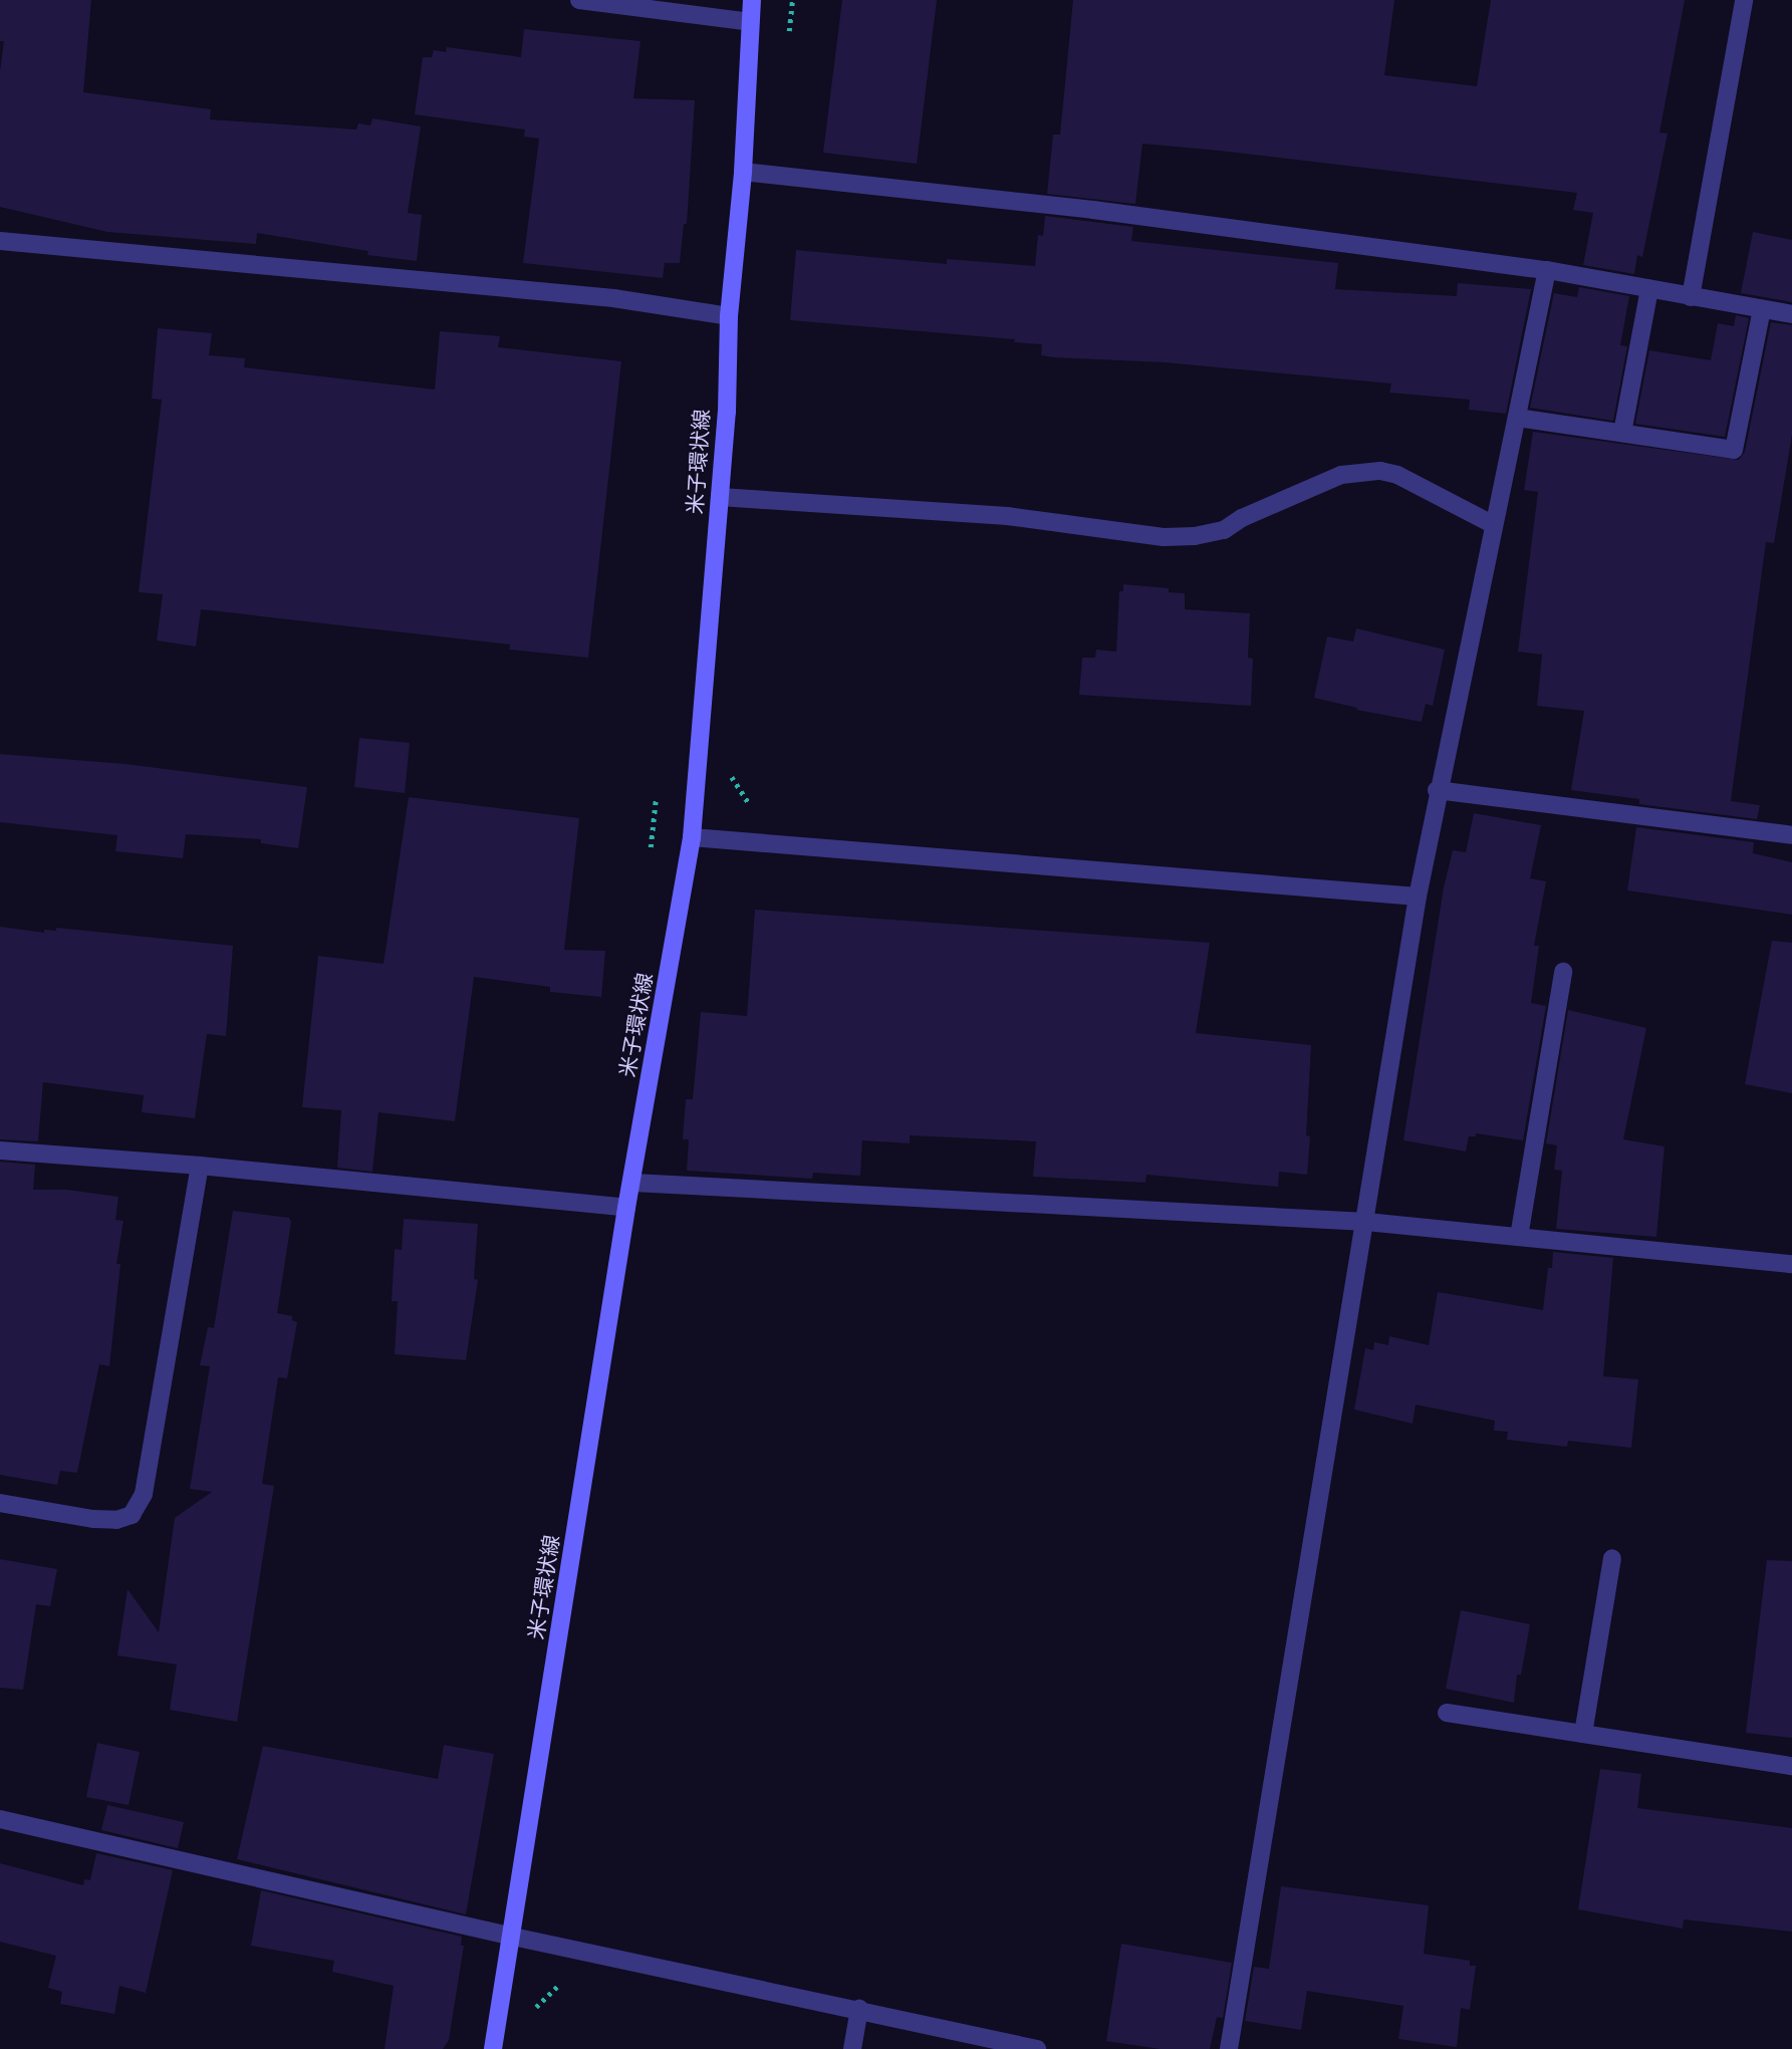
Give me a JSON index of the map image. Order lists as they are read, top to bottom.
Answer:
{
  "streets": {
    "main road": ["米子環状線"]
  }
}
